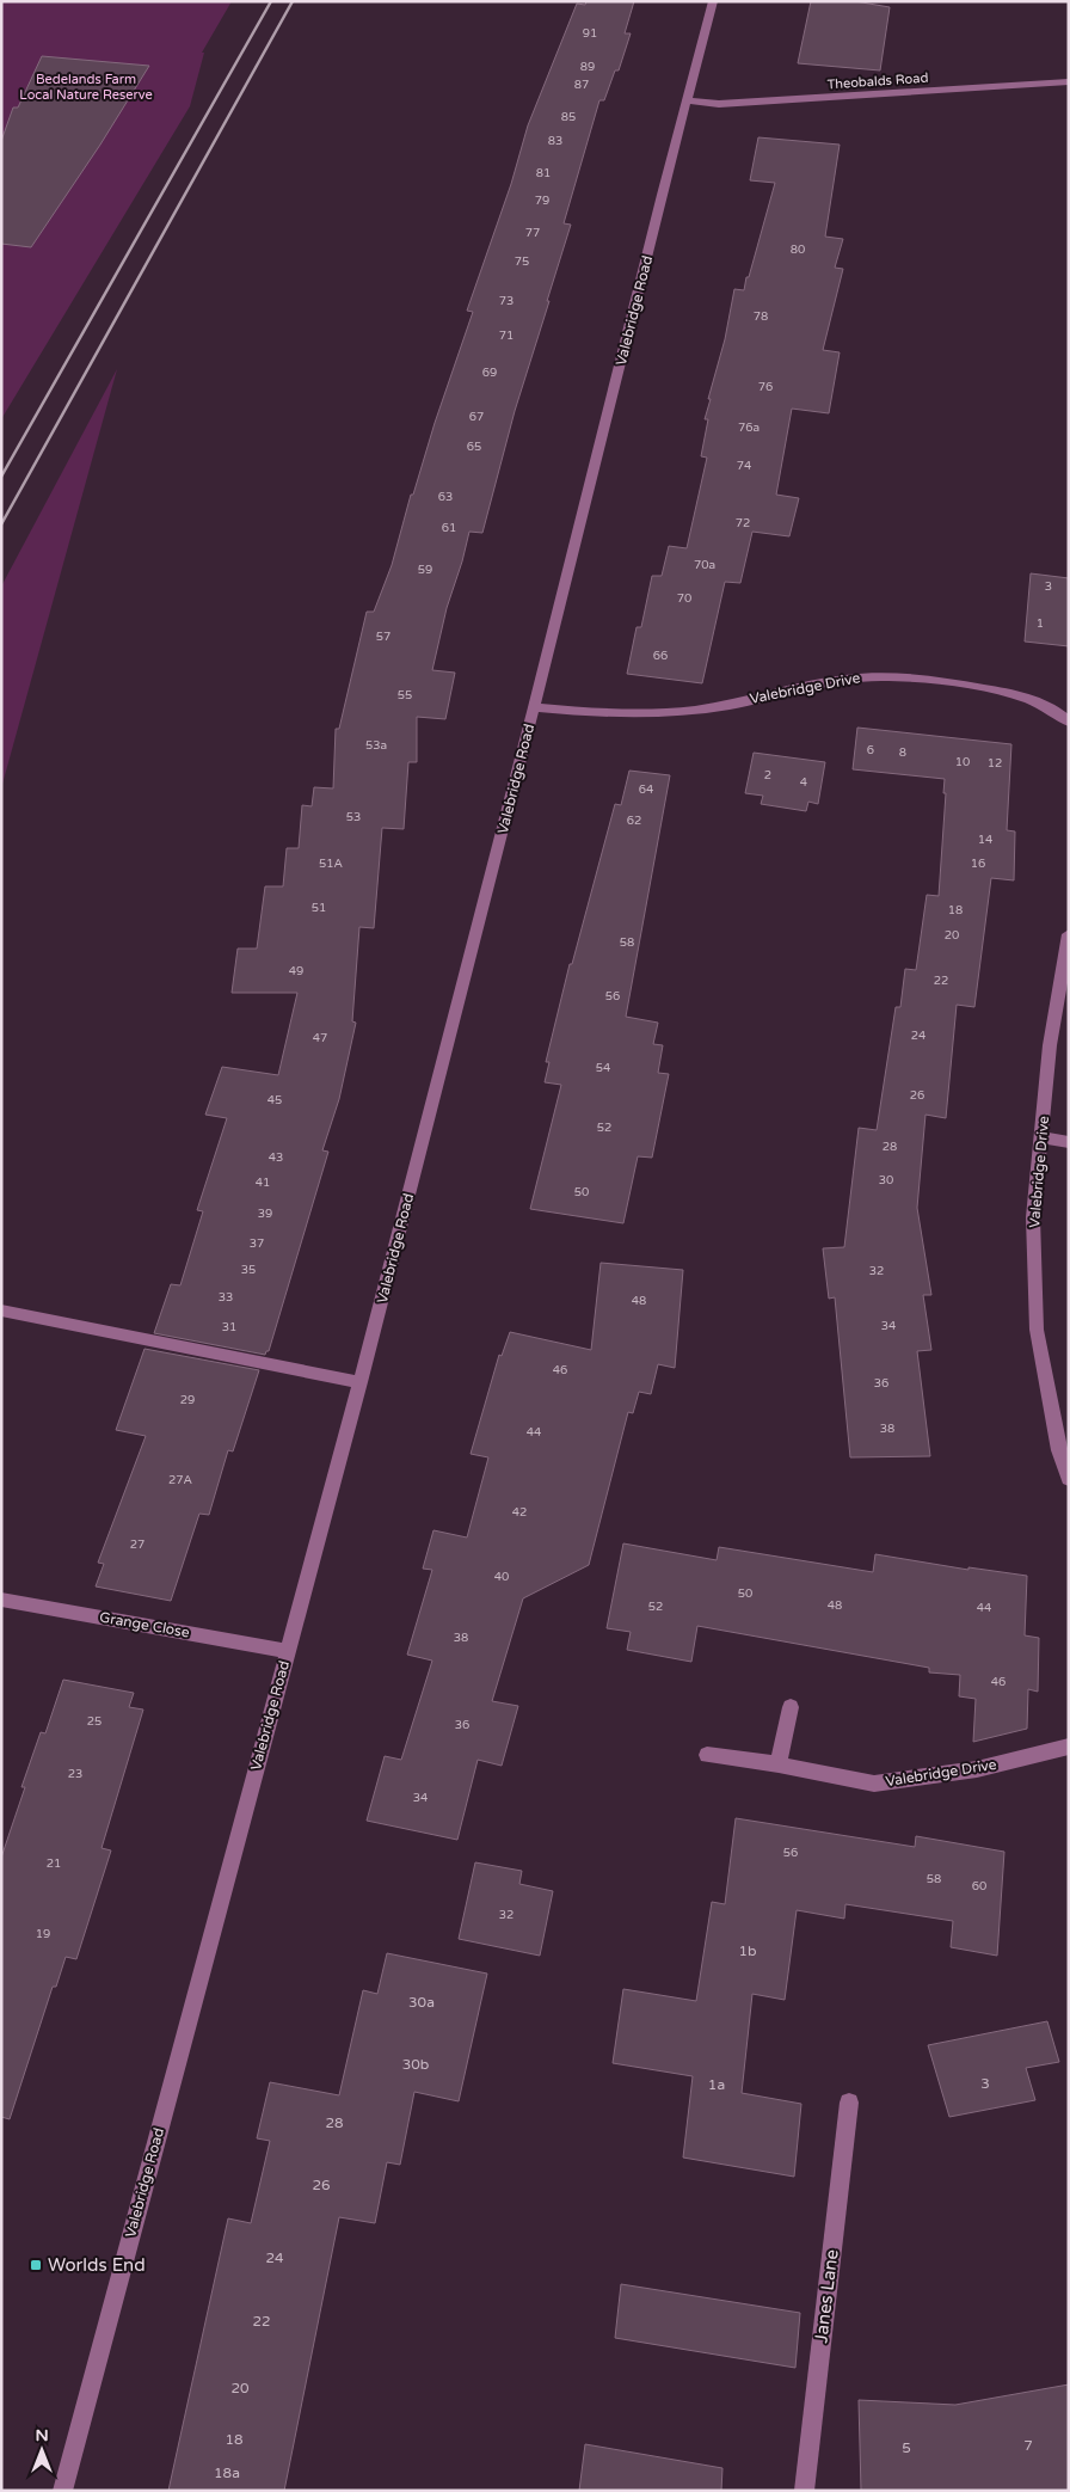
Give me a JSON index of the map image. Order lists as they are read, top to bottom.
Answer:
{
  "streets": {
    "street": [
      "Theobalds Road",
      "Valebridge Road",
      "Valebridge Drive",
      "Grange Close",
      "Janes Lane"
    ]
  },
  "crossings": [
    ["Theobalds Road", "Valebridge Road"],
    ["Valebridge Road", "Valebridge Drive"],
    ["Valebridge Road", "Grange Close"]
  ],
  "parks": ["Bedelands Farm Local Nature Reserve"],
  "places": {
    "transit": ["Worlds End"]
  },
  "house_numbers": [
    "91",
    "89",
    "87",
    "85",
    "83",
    "81",
    "79",
    "77",
    "80",
    "75",
    "73",
    "78",
    "71",
    "69",
    "76",
    "67",
    "76a",
    "65",
    "74",
    "63",
    "72",
    "61",
    "70a",
    "59",
    "3",
    "70",
    "1",
    "57",
    "66",
    "55",
    "53a",
    "6",
    "8",
    "10",
    "12",
    "2",
    "4",
    "64",
    "53",
    "62",
    "14",
    "51A",
    "16",
    "51",
    "18",
    "20",
    "58",
    "49",
    "22",
    "56",
    "24",
    "47",
    "54",
    "26",
    "45",
    "52",
    "28",
    "43",
    "30",
    "41",
    "50",
    "39",
    "37",
    "35",
    "32",
    "33",
    "48",
    "34",
    "31",
    "46",
    "36",
    "29",
    "38",
    "44",
    "27A",
    "42",
    "27",
    "40",
    "50",
    "48",
    "52",
    "44",
    "38",
    "46",
    "25",
    "36",
    "23",
    "34",
    "56",
    "21",
    "58",
    "60",
    "32",
    "19",
    "1b",
    "30a",
    "30b",
    "3",
    "1a",
    "28",
    "26",
    "24",
    "22",
    "20",
    "18",
    "7",
    "5",
    "18a"
  ],
  "north": "top"
}
